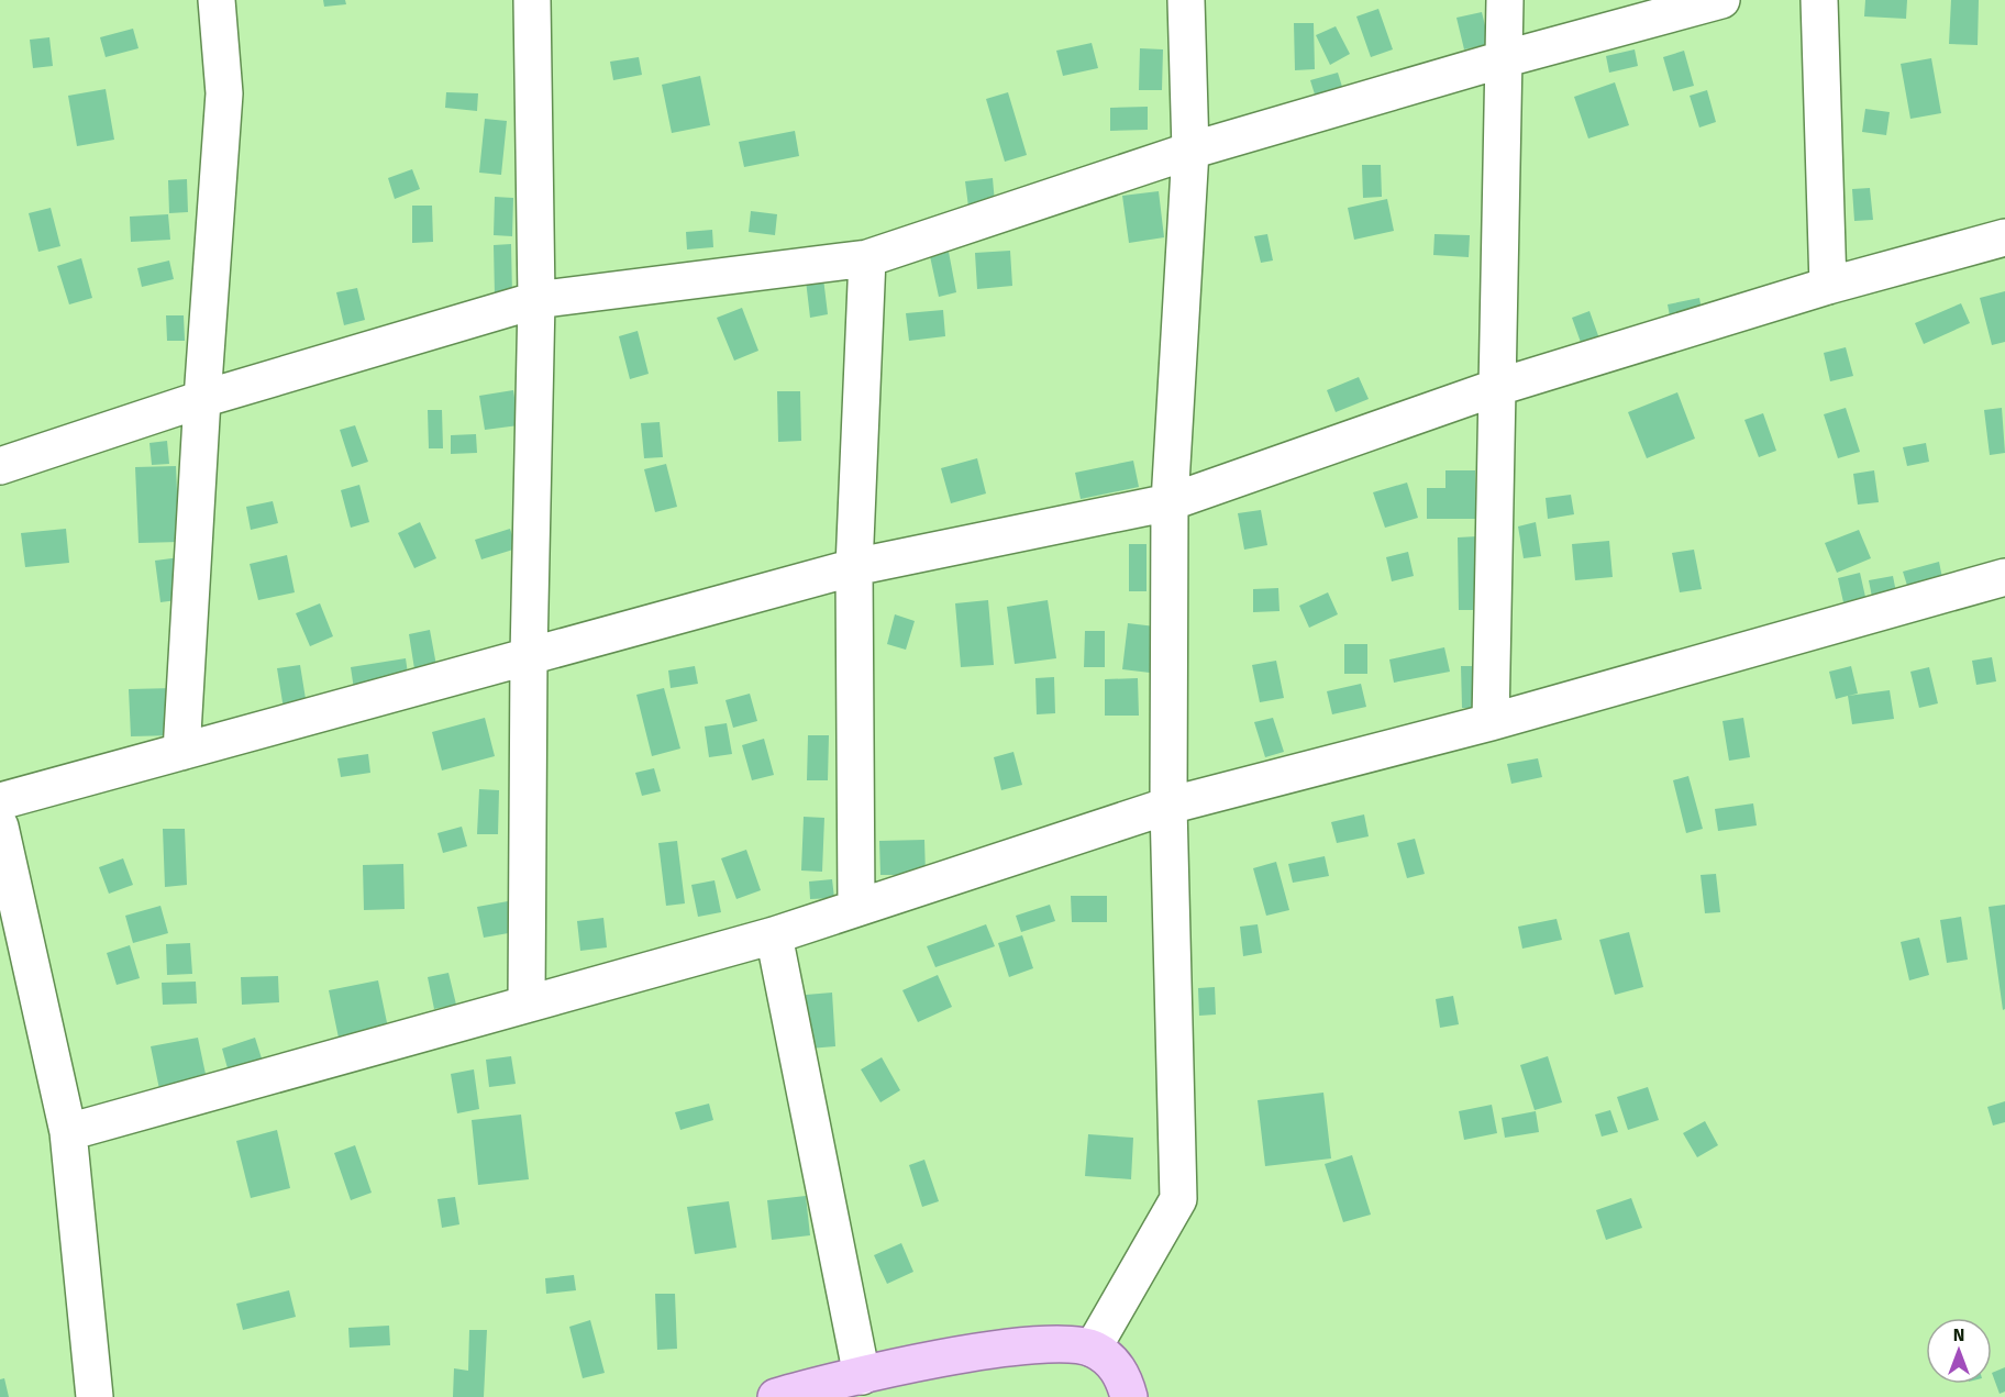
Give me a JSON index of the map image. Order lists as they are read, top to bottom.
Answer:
{
  "north": "top"
}
